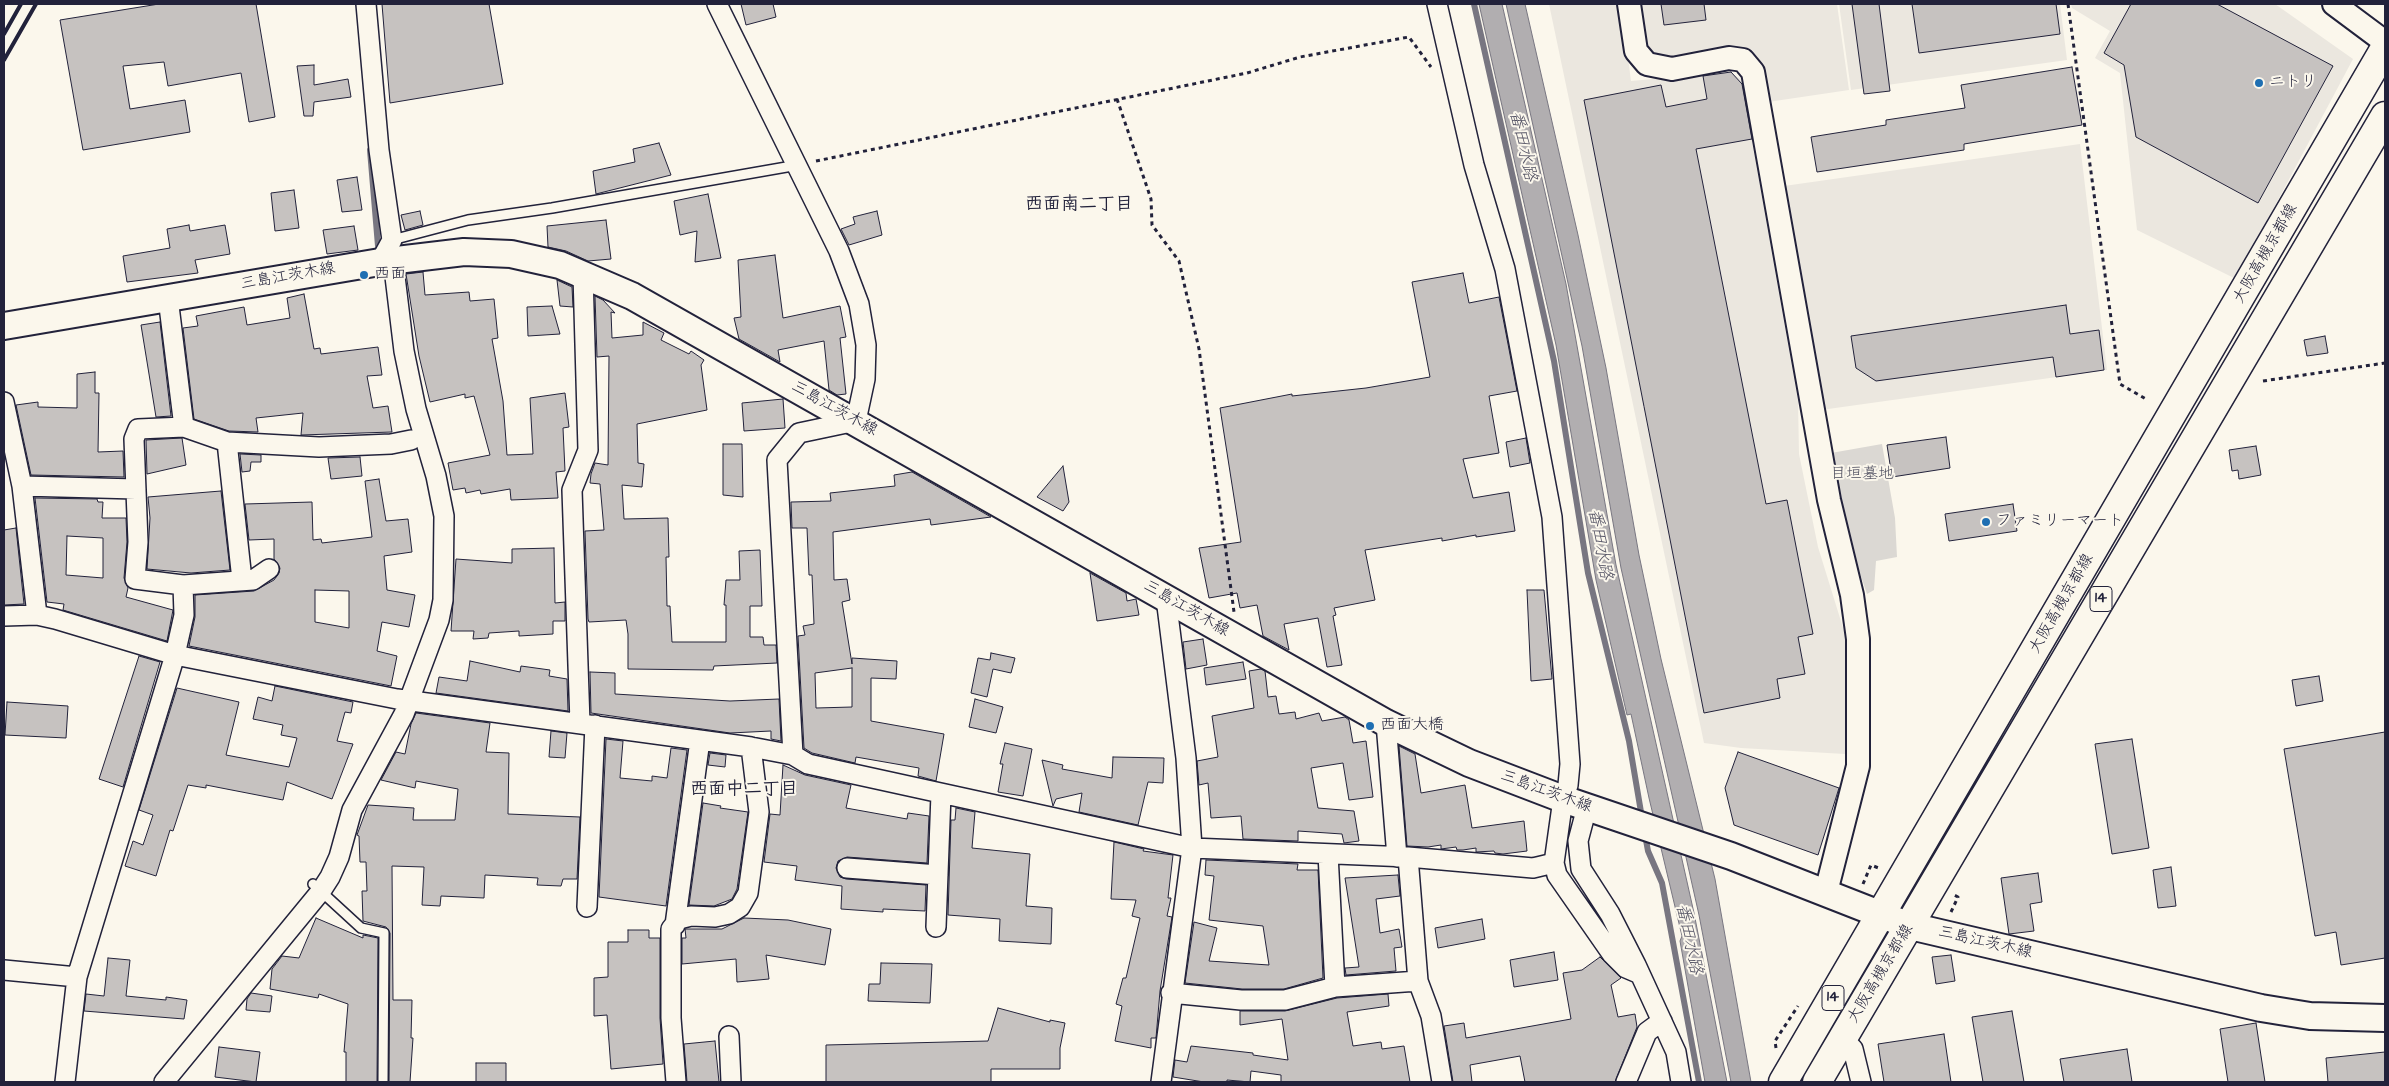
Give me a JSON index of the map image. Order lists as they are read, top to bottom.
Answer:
{
  "streets": {
    "main road": ["大阪高槻京都線", "三島江茨木線", "14"]
  },
  "crossings": [
    ["大阪高槻京都線", "三島江茨木線"]
  ],
  "districts": ["西面南二丁目", "西面中二丁目"],
  "water": ["番田水路"],
  "parks": ["目垣墓地"],
  "places": [
    "ニトリ",
    "西面",
    "ファミリーマート",
    "西面大橋"
  ]
}
